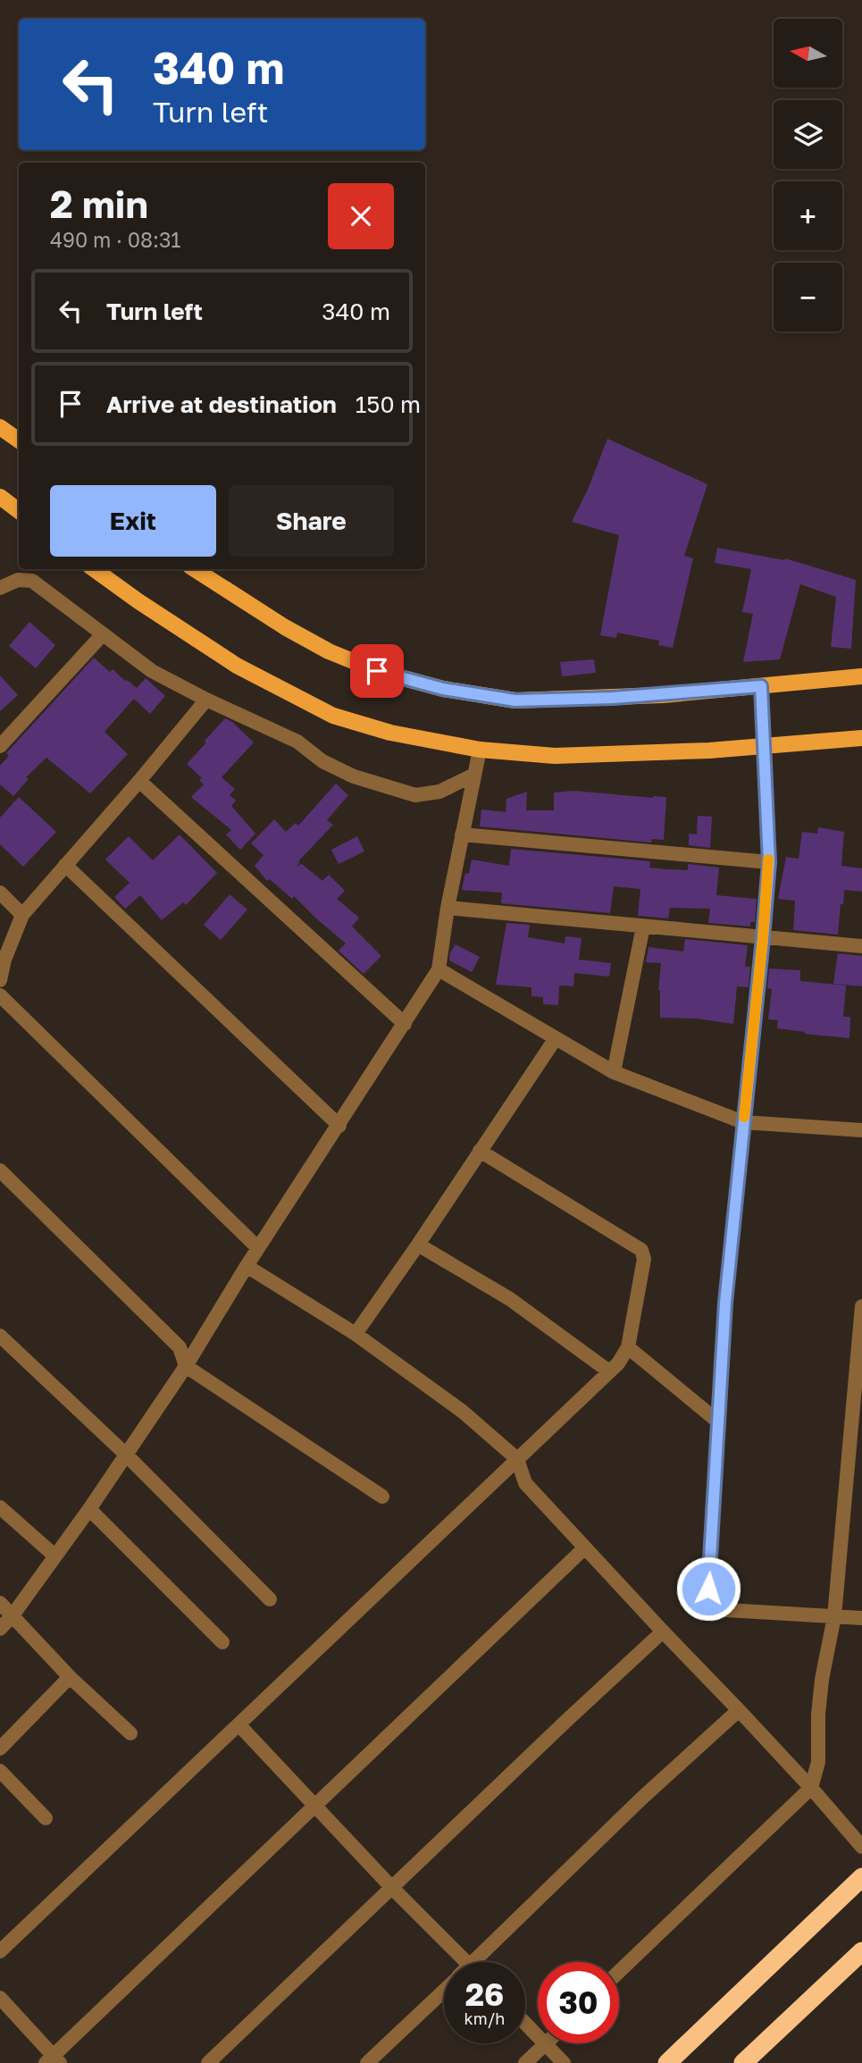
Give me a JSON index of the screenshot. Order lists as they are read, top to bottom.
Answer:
{
  "north": "left",
  "page": {
    "map_buttons": ["+", "−"],
    "turn": ["340 m", "Turn left"],
    "heading": ["2 min", "490 m · 08:31"],
    "list": [
      {
        "name": "Turn left",
        "value": "340 m"
      },
      {
        "name": "Arrive at destination",
        "value": "150 m"
      }
    ],
    "buttons": ["Exit", "Share"],
    "speed": "26 km/h",
    "limit": "30"
  }
}
